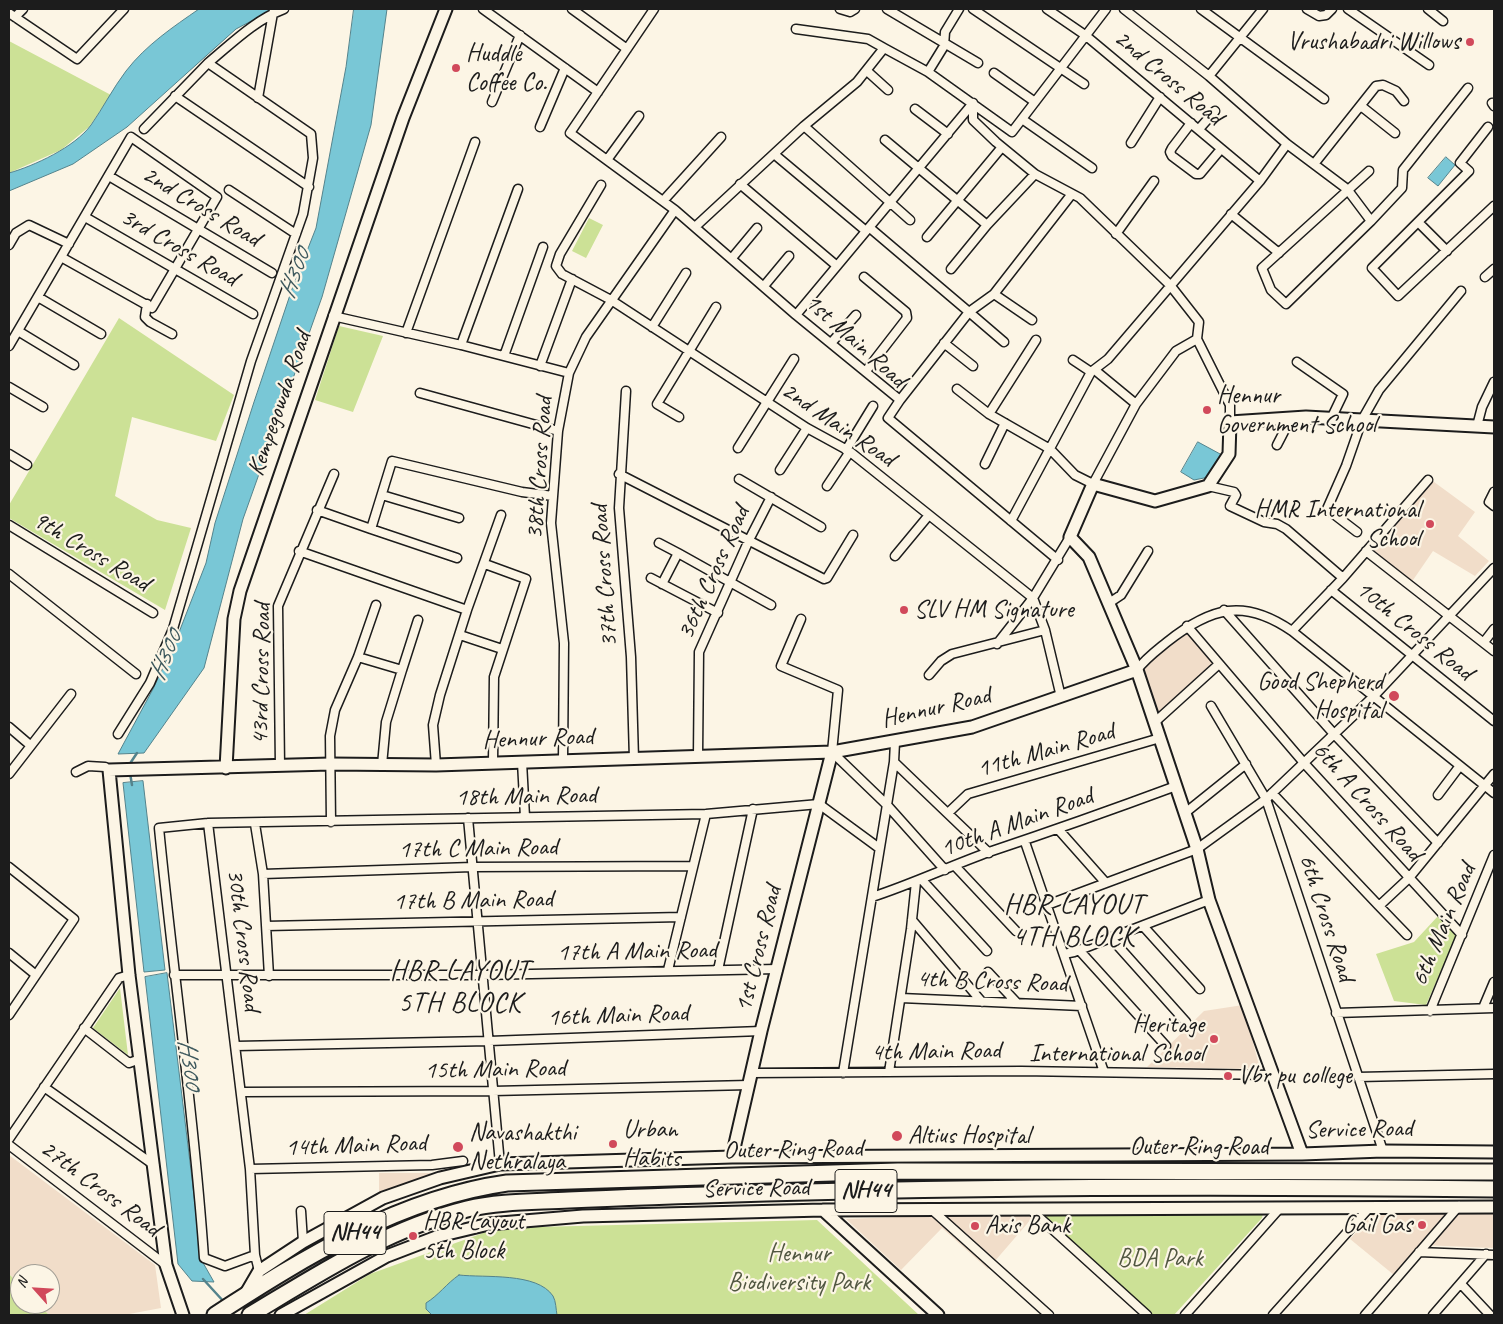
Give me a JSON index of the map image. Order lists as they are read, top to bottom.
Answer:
{
  "streets": {
    "highway": ["Outer Ring Road", "NH44"],
    "street": [
      "2nd Cross Road",
      "3rd Cross Road",
      "1st Main Road",
      "Kempegowda Road",
      "2nd Main Road",
      "38th Cross Road",
      "9th Cross Road",
      "36th Cross Road",
      "37th Cross Road",
      "10th Cross Road",
      "43rd Cross Road",
      "Hennur Road",
      "11th Main Road",
      "18th Main Road",
      "6th A Cross Road",
      "10th A Main Road",
      "17th C Main Road",
      "17th B Main Road",
      "6th Cross Road",
      "6th Main Road",
      "30th Cross Road",
      "1st Cross Road",
      "17th A Main Road",
      "4th B Cross Road",
      "16th Main Road",
      "4th Main Road",
      "15th Main Road",
      "Service Road",
      "14th Main Road",
      "27th Cross Road"
    ]
  },
  "crossings": [
    ["1st Main Road", "38th Cross Road"],
    ["Kempegowda Road", "Hennur Road"],
    ["2nd Main Road", "38th Cross Road"],
    ["38th Cross Road", "Hennur Road"],
    ["36th Cross Road", "Hennur Road"],
    ["37th Cross Road", "Hennur Road"],
    ["43rd Cross Road", "Hennur Road"],
    ["Hennur Road", "1st Cross Road"],
    ["18th Main Road", "30th Cross Road"],
    ["18th Main Road", "1st Cross Road"],
    ["18th Main Road", "17th A Main Road"],
    ["6th A Cross Road", "6th Main Road"],
    ["6th Cross Road", "Service Road"],
    ["30th Cross Road", "17th A Main Road"],
    ["30th Cross Road", "16th Main Road"],
    ["30th Cross Road", "15th Main Road"],
    ["30th Cross Road", "Service Road"],
    ["30th Cross Road", "14th Main Road"],
    ["1st Cross Road", "17th A Main Road"],
    ["1st Cross Road", "16th Main Road"],
    ["1st Cross Road", "4th Main Road"],
    ["1st Cross Road", "15th Main Road"],
    ["1st Cross Road", "Service Road"],
    ["Service Road", "Outer Ring Road"]
  ],
  "districts": ["HBR LAYOUT 4TH BLOCK", "HBR LAYOUT 5TH BLOCK"],
  "water": ["H300"],
  "parks": ["Hennur Biodiversity Park", "BDA Park"],
  "places": [
    "Vrushabadri Willows",
    "Huddle Coffee Co.",
    "Hennur Government School",
    "HMR International School",
    "SLV HM Signature",
    "Good Shepherd Hospital",
    "Heritage International School",
    "Vbr pu college",
    "Altius Hospital",
    "Urban Habits",
    "Navashakthi Nethralaya",
    "Gail Gas",
    "Axis Bank",
    "HBR Layout 5th Block"
  ],
  "north": "top left"
}
